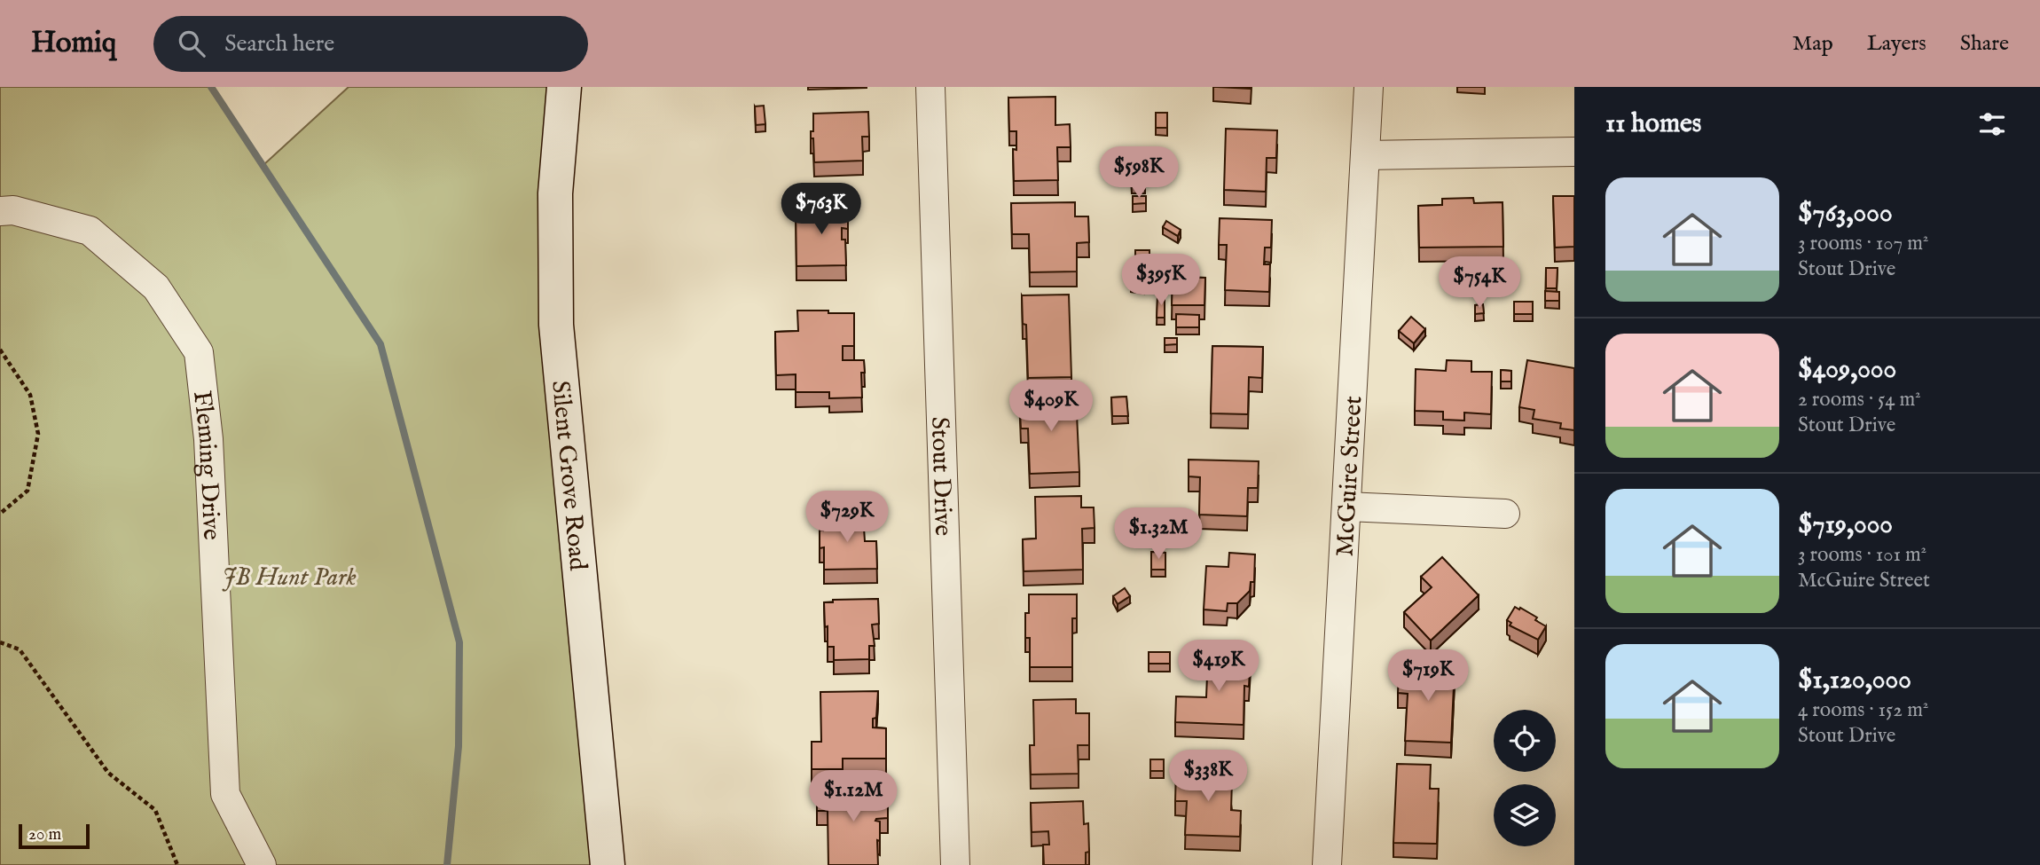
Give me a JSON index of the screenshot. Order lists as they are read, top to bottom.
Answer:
{
  "streets": {
    "street": [
      "Fleming Drive",
      "Stout Drive",
      "Silent Grove Road",
      "McGuire Street"
    ]
  },
  "parks": ["JB Hunt Park"],
  "scale_bar": "20 m",
  "page": {
    "header": "Homiq",
    "search": "Search here",
    "nav": ["Map", "Layers", "Share"],
    "heading": "11 homes",
    "price": [
      "$598K",
      "$763K",
      "$395K",
      "$754K",
      "$409K",
      "$729K",
      "$1.32M",
      "$419K",
      "$719K",
      "$338K",
      "$1.12M"
    ],
    "list": [
      {
        "name": "$763,000",
        "note": "3 rooms · 107 m² · Stout Drive"
      },
      {
        "name": "$409,000",
        "note": "2 rooms · 54 m² · Stout Drive"
      },
      {
        "name": "$719,000",
        "note": "3 rooms · 101 m² · McGuire Street"
      },
      {
        "name": "$1,120,000",
        "note": "4 rooms · 152 m² · Stout Drive"
      }
    ],
    "scale": "20 m"
  }
}
